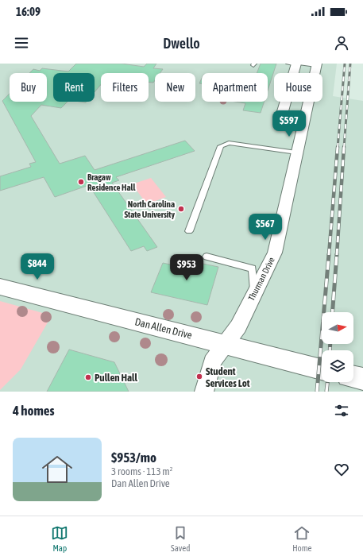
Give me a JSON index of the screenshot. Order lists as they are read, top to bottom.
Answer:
{
  "streets": {
    "street": ["Thurman Drive", "Dan Allen Drive"]
  },
  "crossings": [
    ["Thurman Drive", "Dan Allen Drive"]
  ],
  "places": [
    "Bragaw Residence Hall",
    "North Carolina State University",
    "Student Services Lot",
    "Pullen Hall"
  ],
  "north": "right",
  "page": {
    "status": "16:09",
    "header": "Dwello",
    "chip": [
      "Buy",
      "Rent",
      "Filters",
      "New",
      "Apartment",
      "House"
    ],
    "price": [
      "$597",
      "$567",
      "$844",
      "$953"
    ],
    "heading": "4 homes",
    "list": [
      {
        "name": "$953/mo",
        "note": "3 rooms · 113 m² · Dan Allen Drive"
      }
    ],
    "tabs": ["Map", "Saved", "Home"]
  }
}
